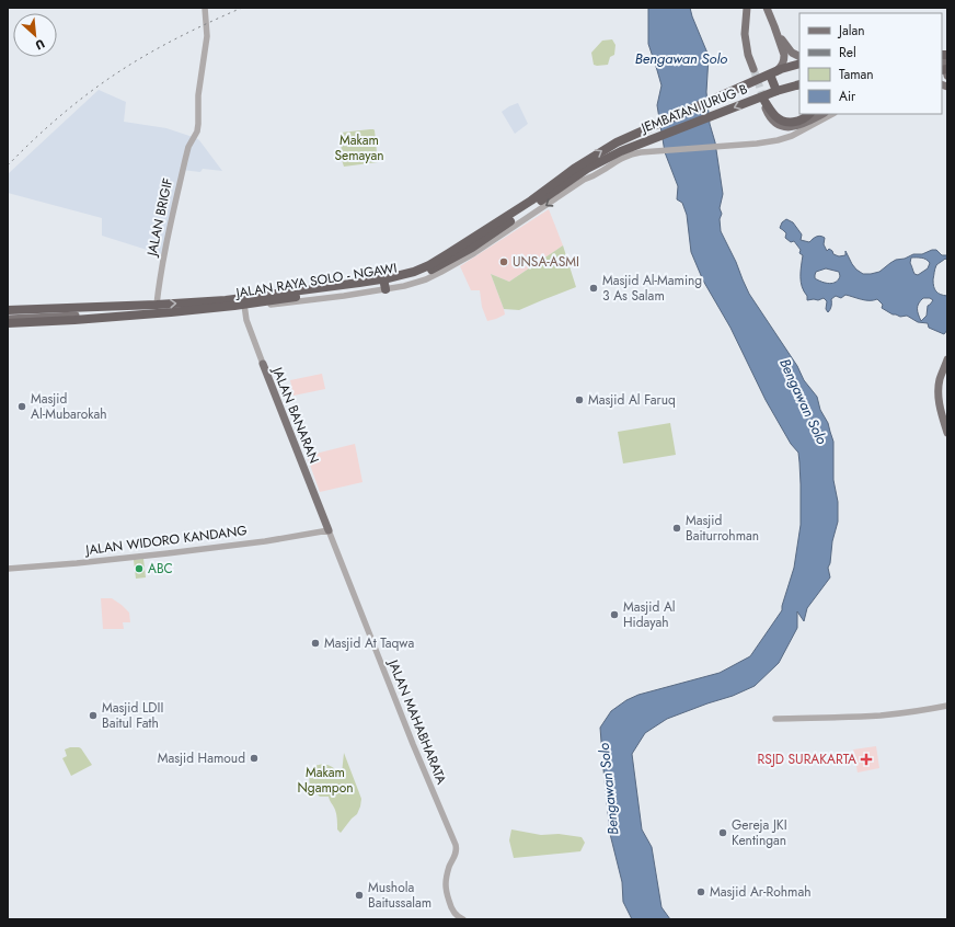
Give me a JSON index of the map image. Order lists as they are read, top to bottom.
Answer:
{
  "streets": {
    "highway": ["JEMBATAN JURUG B", "JALAN RAYA SOLO - NGAWI"],
    "main road": ["JALAN BANARAN"],
    "street": ["JALAN BRIGIF", "JALAN WIDORO KANDANG", "JALAN MAHABHARATA"]
  },
  "crossings": [
    ["JEMBATAN JURUG B", "JALAN RAYA SOLO - NGAWI"],
    ["JALAN BRIGIF", "JALAN RAYA SOLO - NGAWI"],
    ["JALAN RAYA SOLO - NGAWI", "JALAN BANARAN"],
    ["JALAN BANARAN", "JALAN WIDORO KANDANG"],
    ["JALAN BANARAN", "JALAN MAHABHARATA"],
    ["JALAN WIDORO KANDANG", "JALAN MAHABHARATA"]
  ],
  "water": ["Bengawan Solo"],
  "parks": ["Makam Semayan", "Makam Ngampon"],
  "places": {
    "other": [
      "UNSA-ASMI",
      "Masjid Al-Maming 3 As Salam",
      "Masjid Al Faruq",
      "Masjid Al-Mubarokah",
      "Masjid Baiturrohman",
      "ABC",
      "Masjid Al Hidayah",
      "Masjid At Taqwa",
      "Masjid LDII Baitul Fath",
      "Masjid Hamoud",
      "Gereja JKI Kentingan",
      "Masjid Ar-Rohmah",
      "Mushola Baitussalam"
    ],
    "health": ["RSJD SURAKARTA"]
  },
  "legend": [
    "Jalan",
    "Rel",
    "Taman",
    "Air"
  ],
  "north": "bottom right"
}
